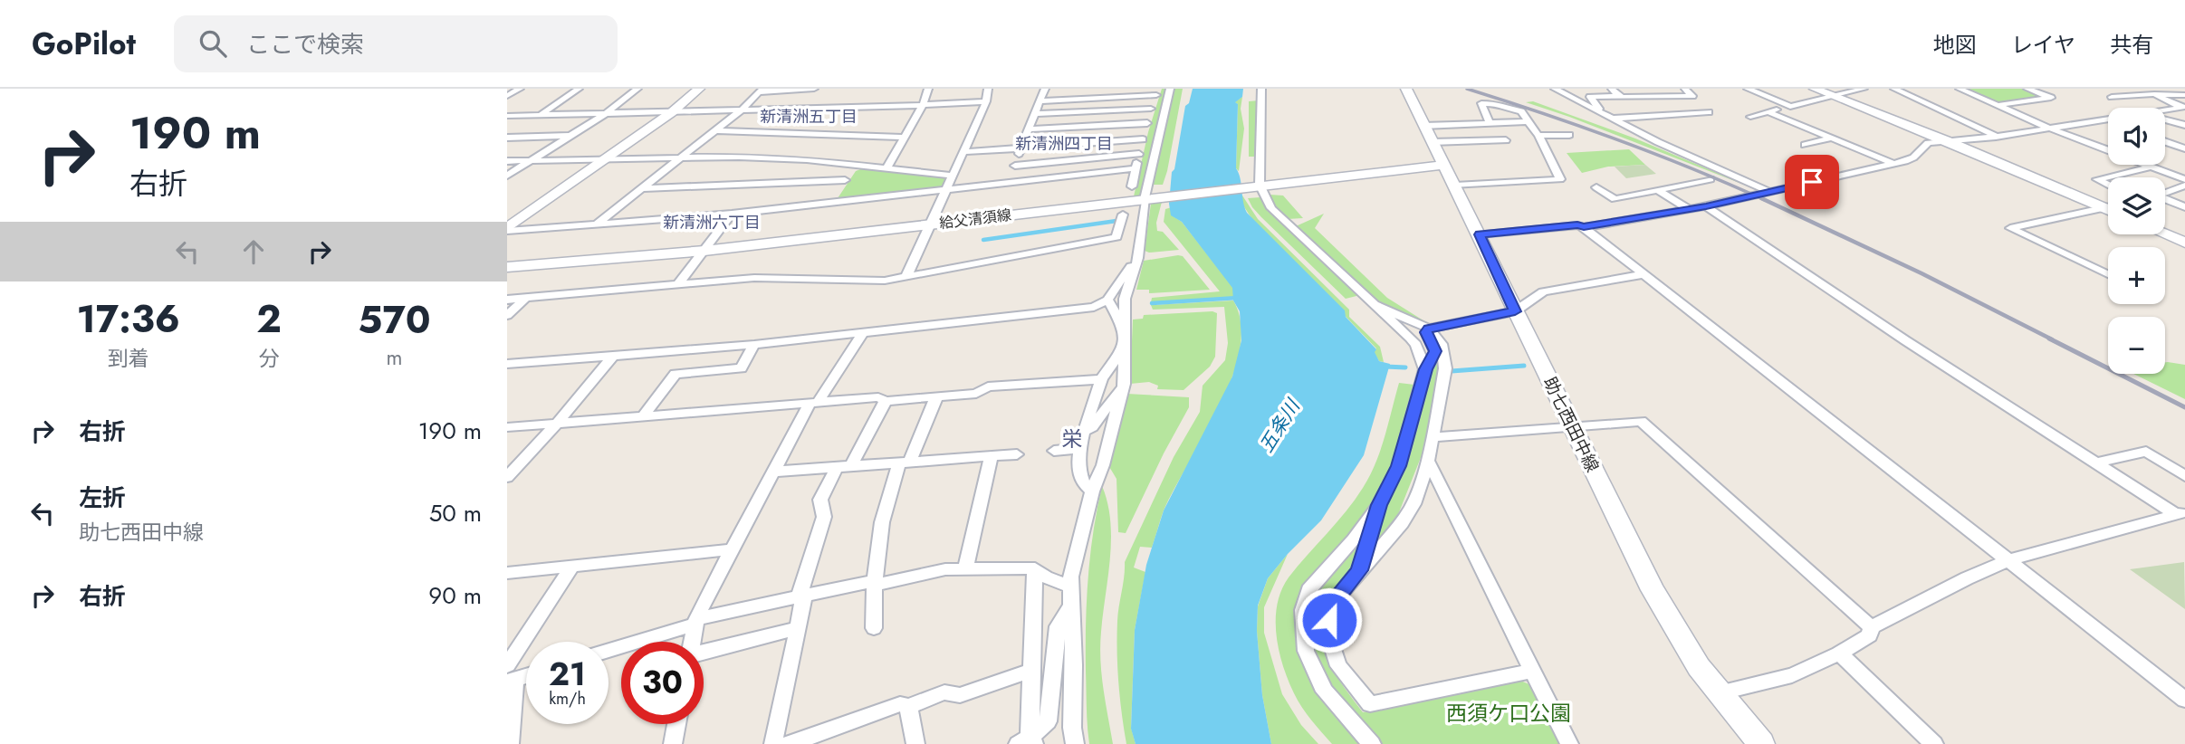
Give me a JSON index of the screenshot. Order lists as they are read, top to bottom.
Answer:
{
  "streets": {
    "main road": ["給父清須線", "助七西田中線"]
  },
  "crossings": [
    ["給父清須線", "助七西田中線"]
  ],
  "districts": [
    "新清洲五丁目",
    "新清洲四丁目",
    "新清洲六丁目",
    "栄"
  ],
  "water": ["五条川"],
  "parks": ["西須ケ口公園"],
  "page": {
    "header": "GoPilot",
    "search": "ここで検索",
    "nav": ["地図", "レイヤ", "共有"],
    "turn": ["190 m", "右折"],
    "map_buttons": ["+", "−"],
    "eta": [
      "17:36",
      "到着",
      "2",
      "分",
      "570",
      "m"
    ],
    "list": [
      {
        "name": "右折",
        "value": "190 m"
      },
      {
        "name": "左折",
        "note": "助七西田中線",
        "value": "50 m"
      },
      {
        "name": "右折",
        "value": "90 m"
      }
    ],
    "speed": "21 km/h",
    "limit": "30"
  }
}
